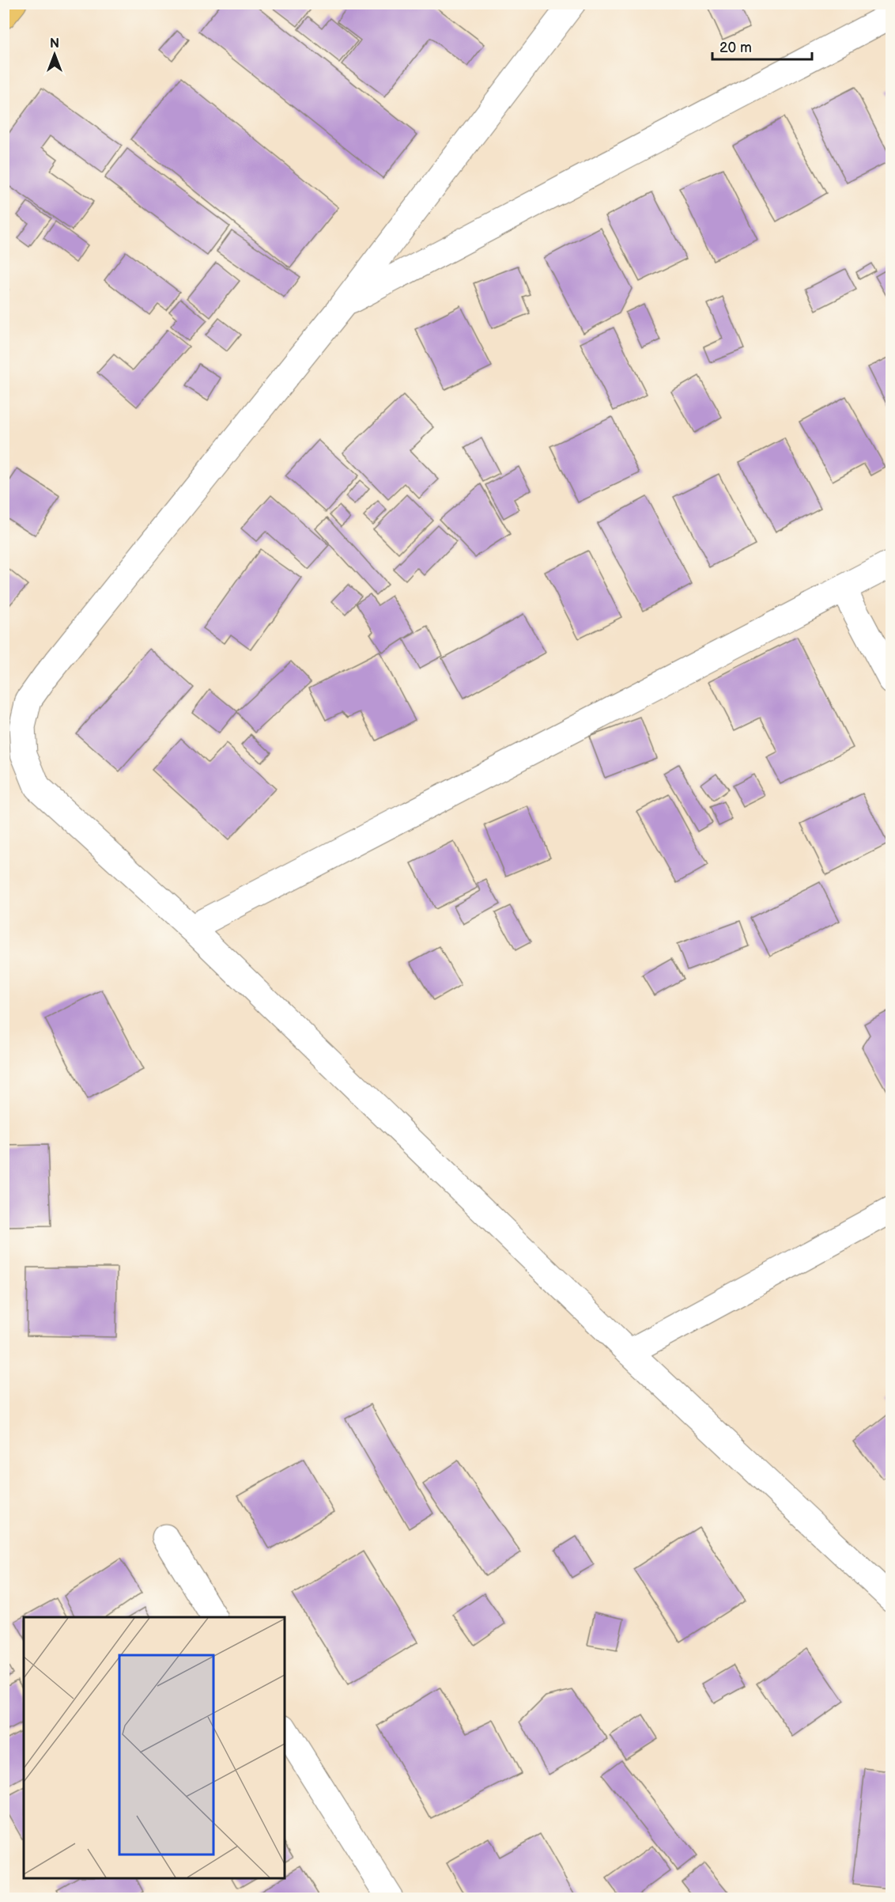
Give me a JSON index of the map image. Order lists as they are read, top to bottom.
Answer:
{
  "scale_bar": "20 m",
  "north": "top"
}
